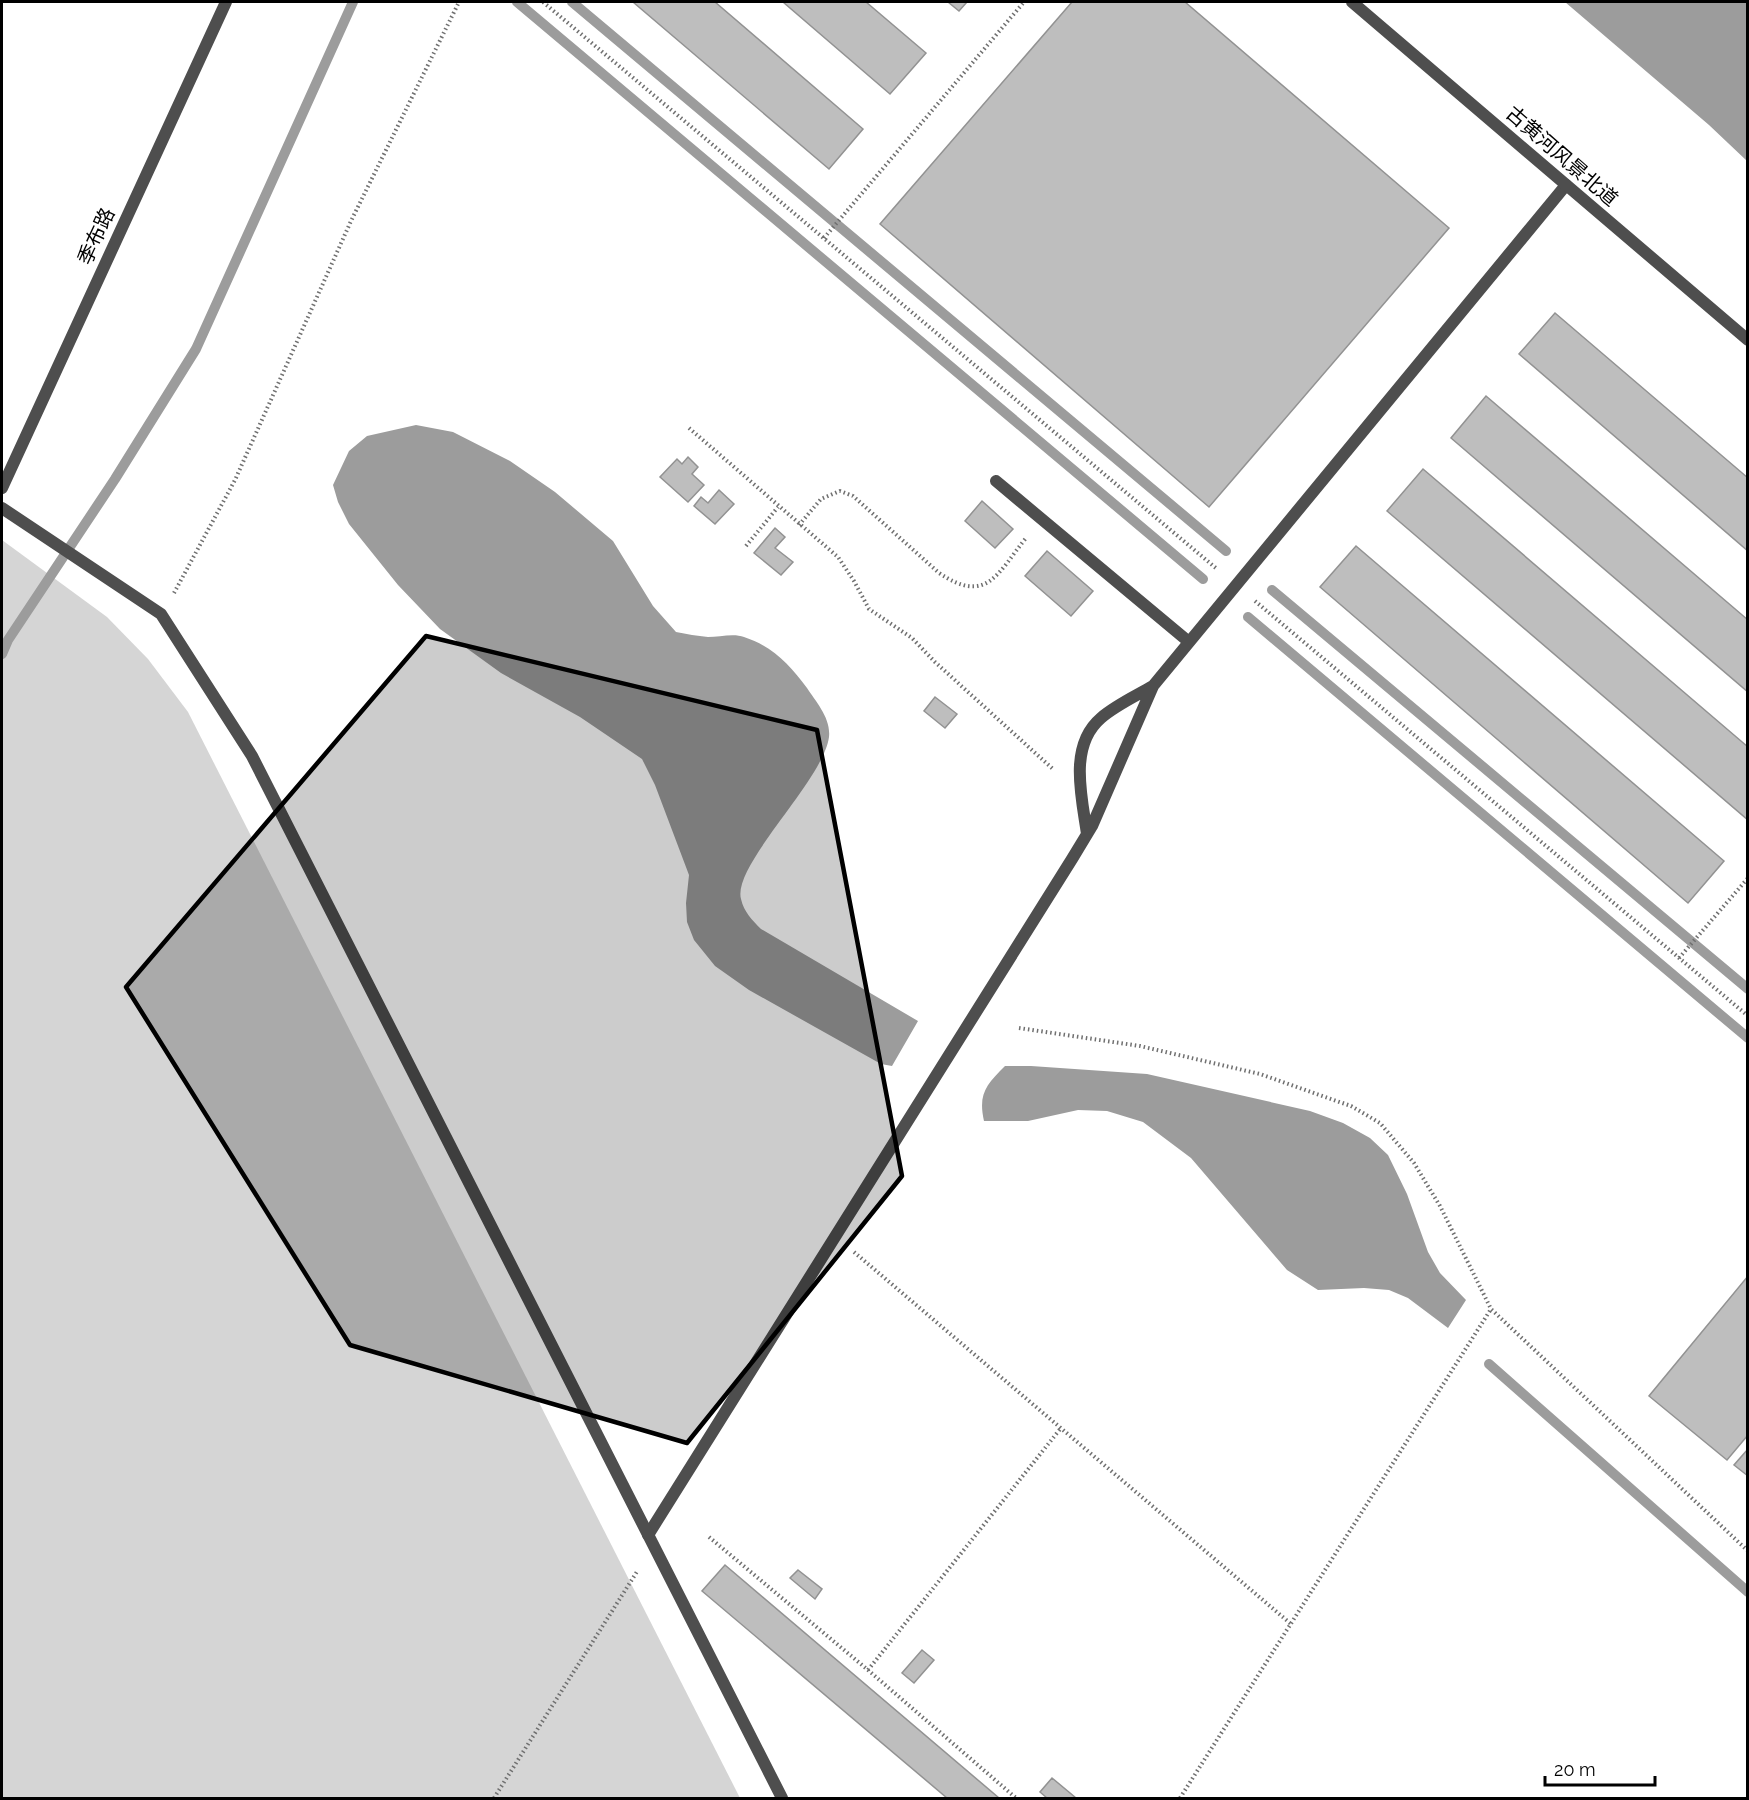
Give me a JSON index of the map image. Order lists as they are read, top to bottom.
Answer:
{
  "streets": {
    "street": ["古黄河风景北道", "季布路"]
  },
  "scale_bar": "20 m"
}
